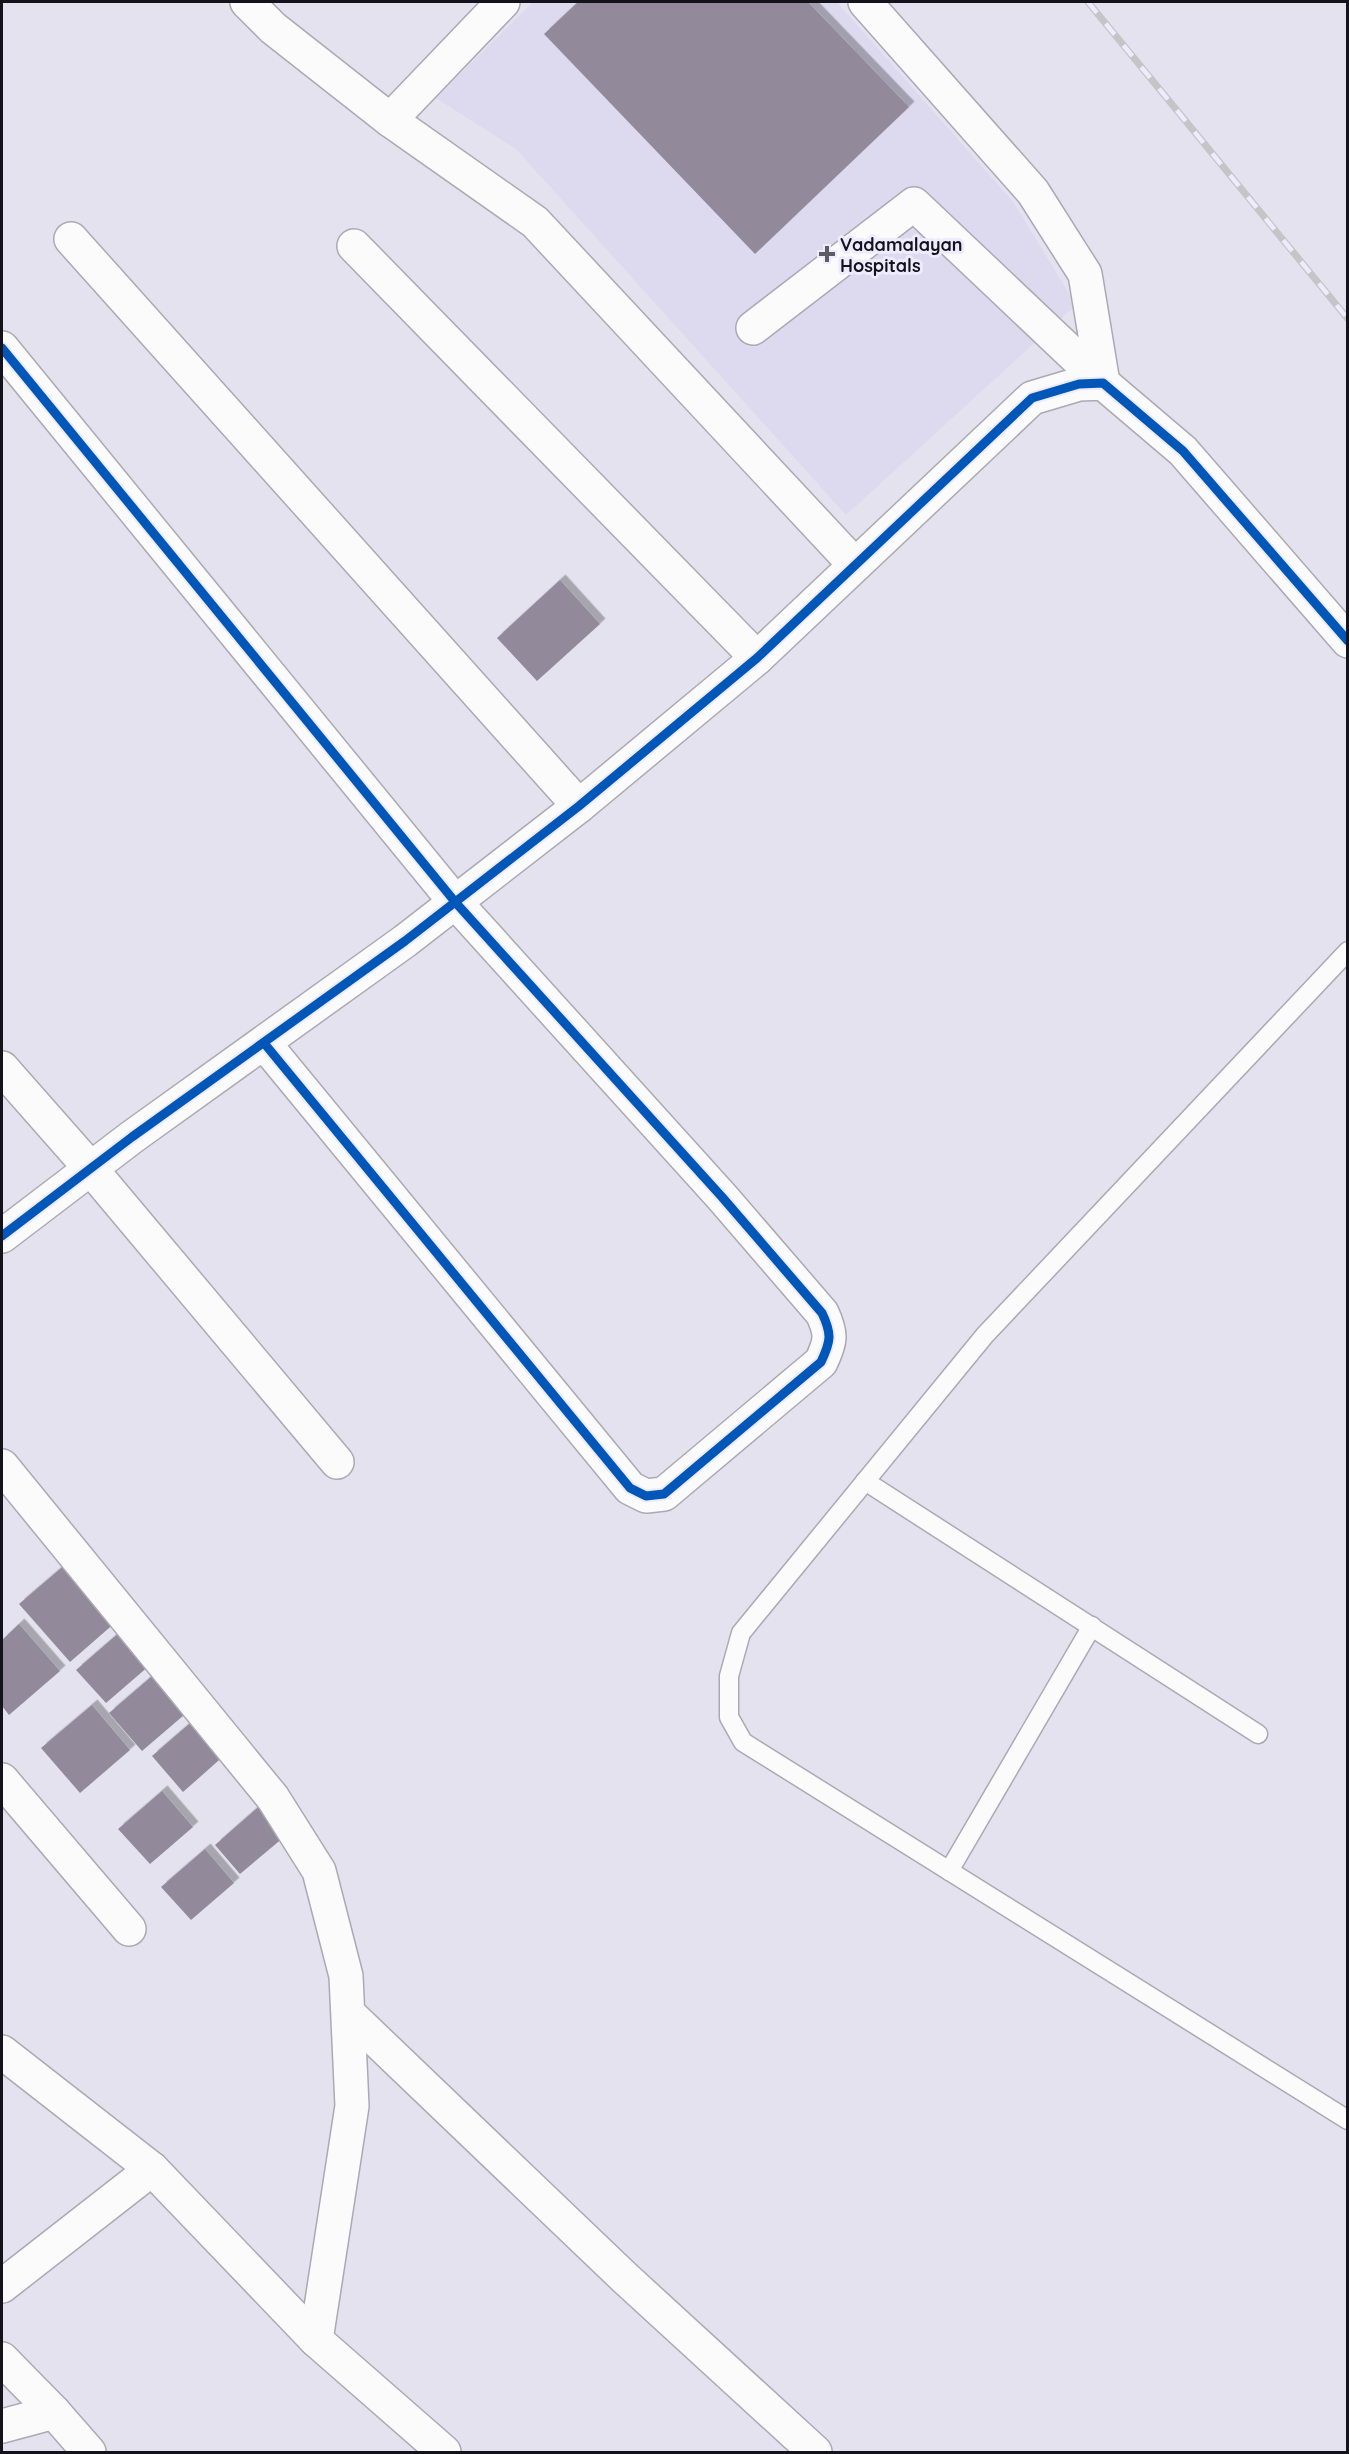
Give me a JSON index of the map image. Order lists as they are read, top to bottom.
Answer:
{
  "places": {
    "health": ["Vadamalayan Hospitals"]
  }
}
